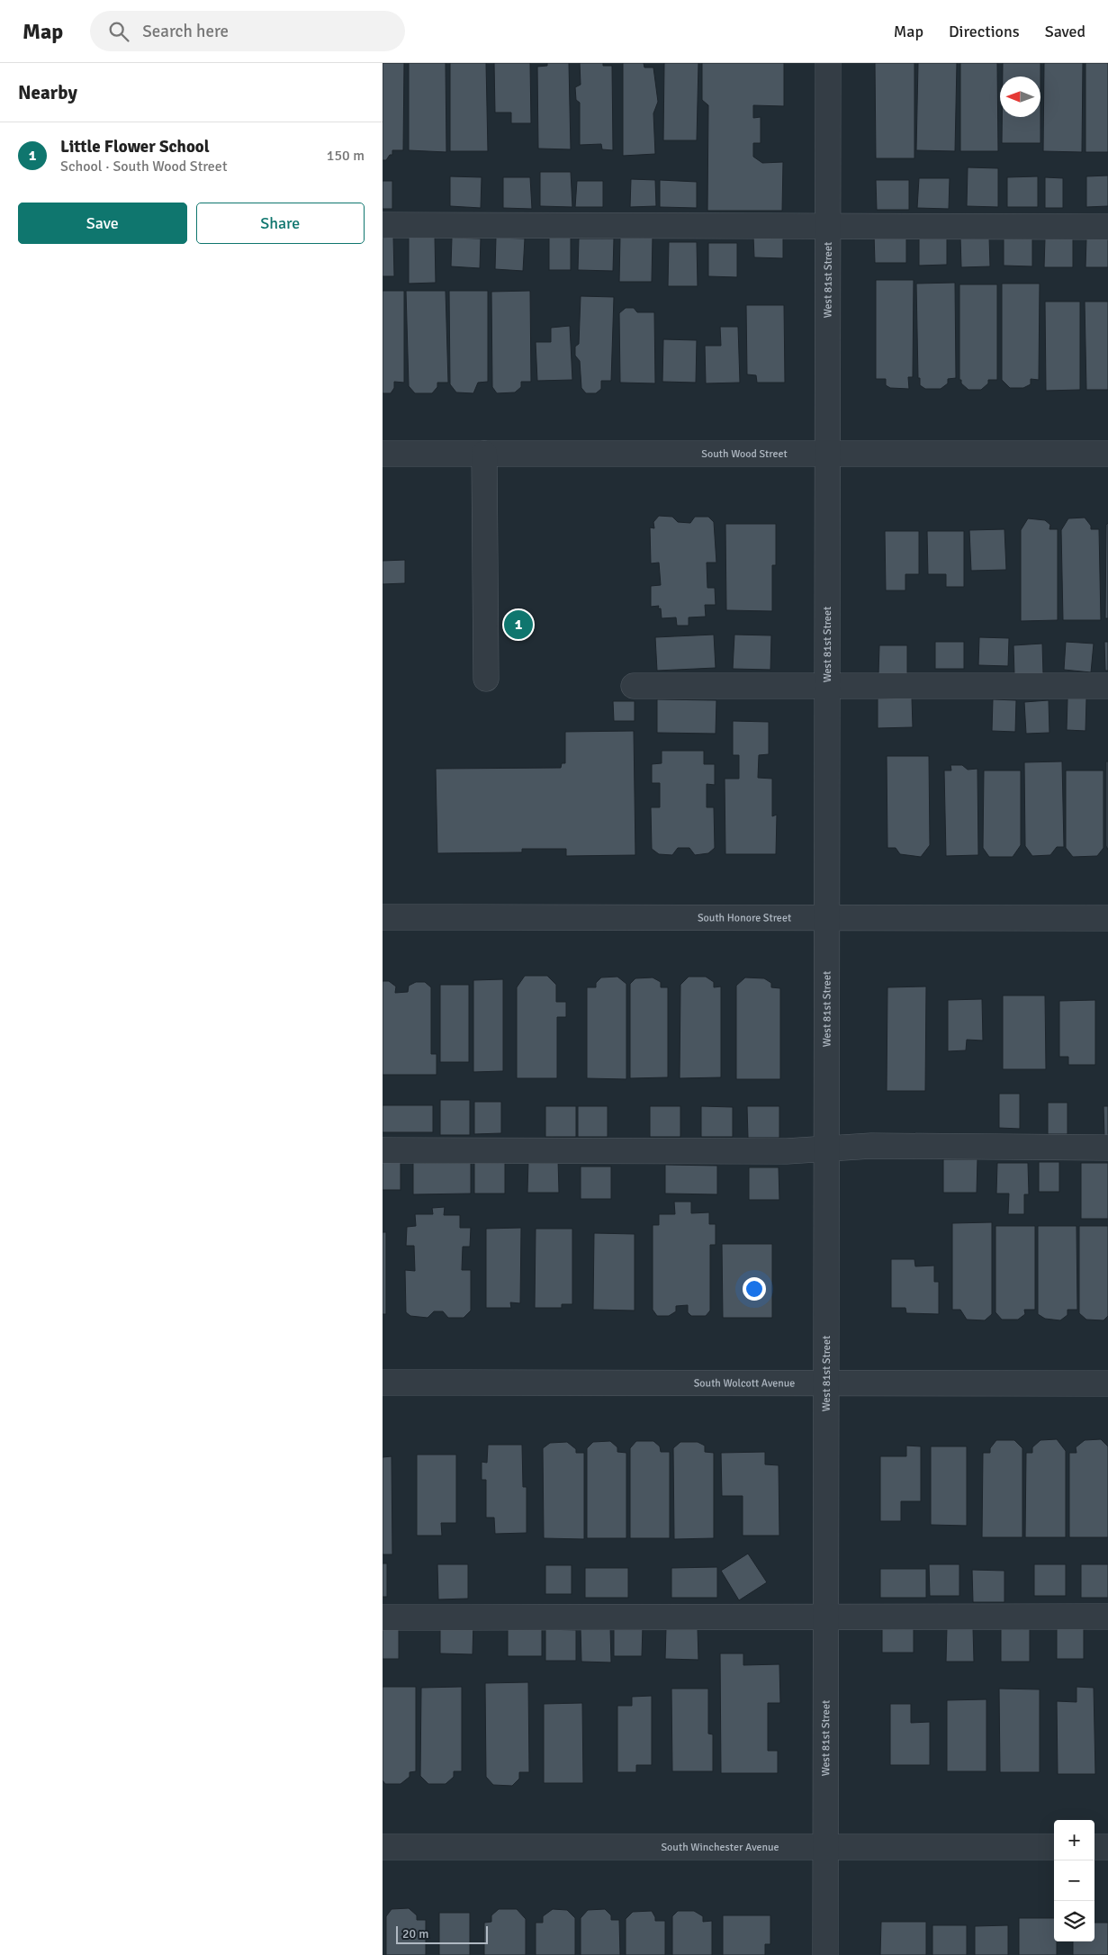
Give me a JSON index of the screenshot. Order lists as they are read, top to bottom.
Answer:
{
  "streets": {
    "street": [
      "West 81st Street",
      "South Wood Street",
      "South Honore Street",
      "South Wolcott Avenue",
      "South Winchester Avenue"
    ]
  },
  "crossings": [
    ["West 81st Street", "South Wood Street"],
    ["West 81st Street", "South Honore Street"],
    ["West 81st Street", "South Wolcott Avenue"],
    ["West 81st Street", "South Winchester Avenue"]
  ],
  "scale_bar": "20 m",
  "north": "left",
  "page": {
    "header": "Map",
    "search": "Search here",
    "nav": ["Map", "Directions", "Saved"],
    "heading": "Nearby",
    "list": [
      {
        "mark": "1",
        "name": "Little Flower School",
        "note": "School · South Wood Street",
        "value": "150 m"
      }
    ],
    "buttons": ["Save", "Share"],
    "pins": "1",
    "map_buttons": ["+", "−"],
    "scale": "20 m"
  }
}
